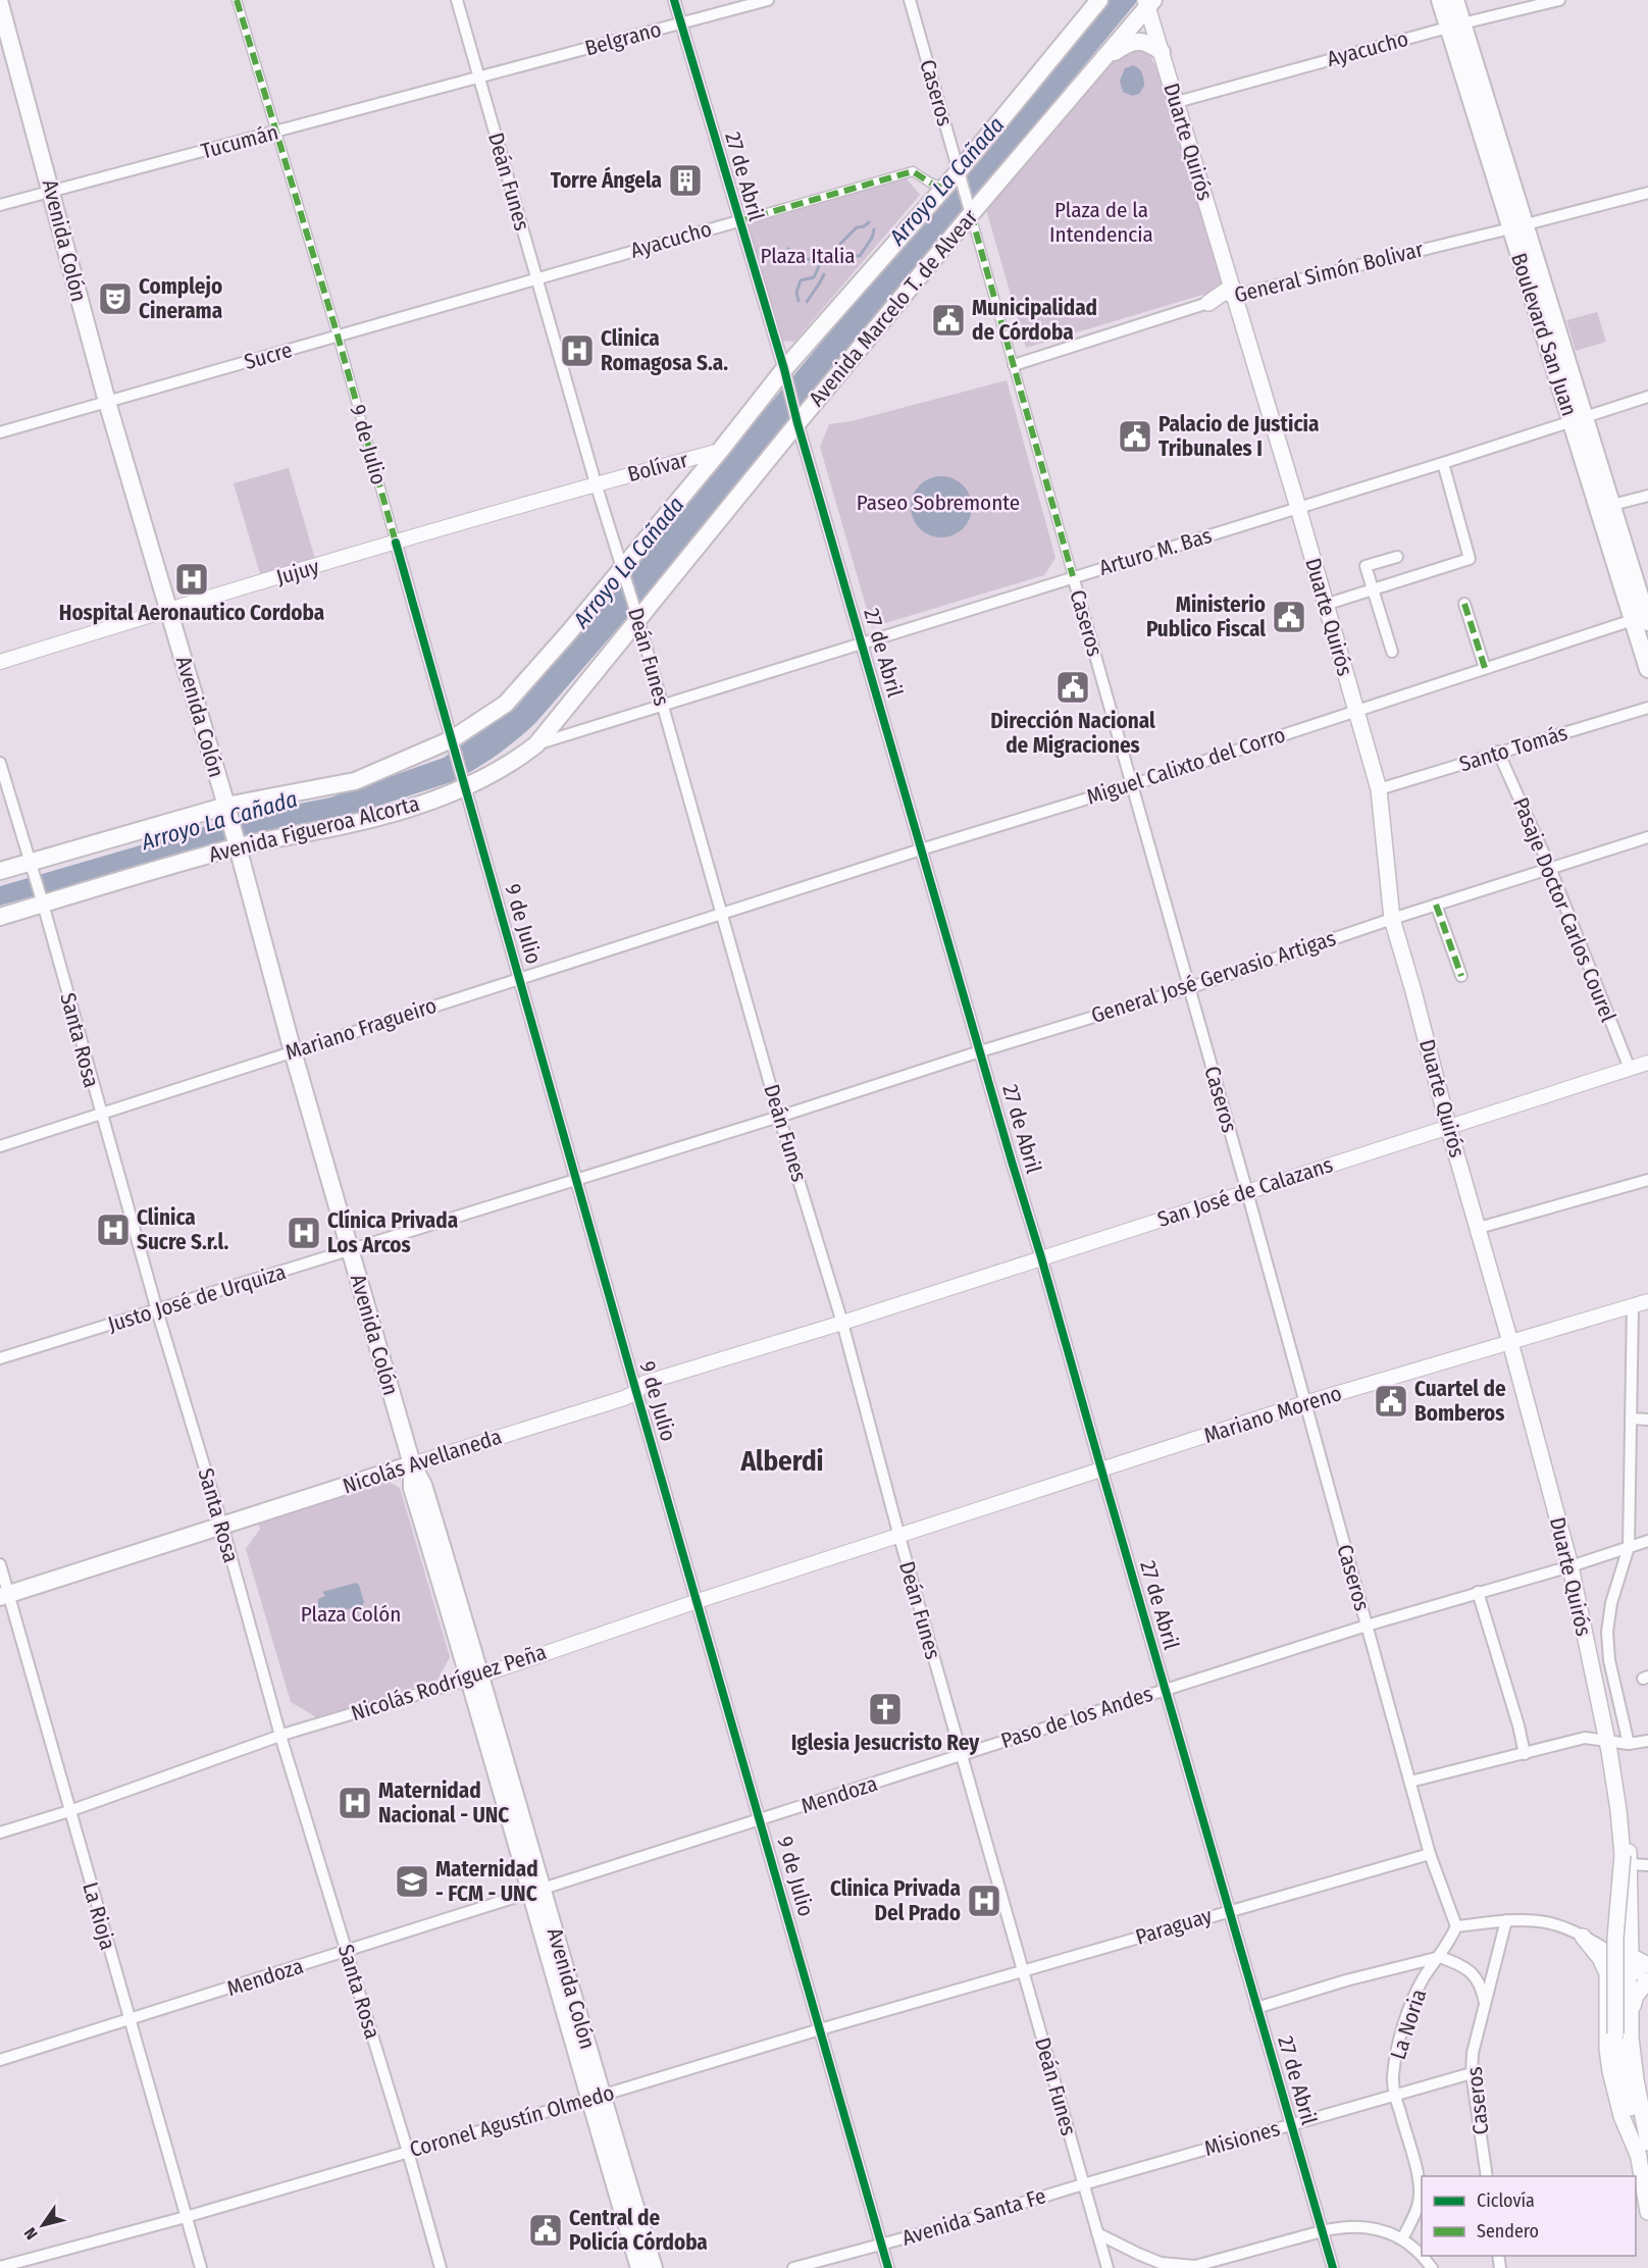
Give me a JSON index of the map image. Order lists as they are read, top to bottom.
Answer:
{
  "streets": {
    "main road": [
      "Duarte Quirós",
      "Avenida Colón",
      "Avenida Marcelo T. de Alvear",
      "Boulevard San Juan",
      "Avenida Figueroa Alcorta",
      "Nicolás Avellaneda"
    ],
    "street": [
      "Belgrano",
      "Ayacucho",
      "Caseros",
      "Tucumán",
      "27 de Abril",
      "Deán Funes",
      "General Simón Bolivar",
      "Sucre",
      "9 de Julio",
      "Bolívar",
      "Arturo M. Bas",
      "Jujuy",
      "Santo Tomás",
      "Miguel Calixto del Corro",
      "Pasaje Doctor Carlos Courel",
      "General José Gervasio Artigas",
      "Mariano Fragueiro",
      "Santa Rosa",
      "San José de Calazans",
      "Justo José de Urquiza",
      "Mariano Moreno",
      "Nicolás Rodríguez Peña",
      "Paso de los Andes",
      "Mendoza",
      "La Rioja",
      "Paraguay",
      "La Noria",
      "Coronel Agustín Olmedo",
      "Misiones",
      "Avenida Santa Fe"
    ]
  },
  "crossings": [
    ["Belgrano", "Tucumán"],
    ["Belgrano", "27 de Abril"],
    ["Belgrano", "Deán Funes"],
    ["Ayacucho", "Duarte Quirós"],
    ["Ayacucho", "27 de Abril"],
    ["Ayacucho", "Deán Funes"],
    ["Ayacucho", "Avenida Marcelo T. de Alvear"],
    ["Ayacucho", "Boulevard San Juan"],
    ["Ayacucho", "Sucre"],
    ["Caseros", "General Simón Bolivar"],
    ["Caseros", "Avenida Marcelo T. de Alvear"],
    ["Caseros", "Arturo M. Bas"],
    ["Caseros", "Miguel Calixto del Corro"],
    ["Caseros", "General José Gervasio Artigas"],
    ["Caseros", "San José de Calazans"],
    ["Caseros", "Mariano Moreno"],
    ["Caseros", "Paso de los Andes"],
    ["Caseros", "Paraguay"],
    ["Caseros", "Misiones"],
    ["Tucumán", "Deán Funes"],
    ["Tucumán", "Avenida Colón"],
    ["Tucumán", "9 de Julio"],
    ["Duarte Quirós", "General Simón Bolivar"],
    ["Duarte Quirós", "Avenida Marcelo T. de Alvear"],
    ["Duarte Quirós", "Arturo M. Bas"],
    ["Duarte Quirós", "Santo Tomás"],
    ["Duarte Quirós", "Miguel Calixto del Corro"],
    ["Duarte Quirós", "General José Gervasio Artigas"],
    ["Duarte Quirós", "San José de Calazans"],
    ["Duarte Quirós", "Mariano Moreno"],
    ["Duarte Quirós", "Paso de los Andes"],
    ["27 de Abril", "Avenida Marcelo T. de Alvear"],
    ["27 de Abril", "Arturo M. Bas"],
    ["27 de Abril", "Miguel Calixto del Corro"],
    ["27 de Abril", "General José Gervasio Artigas"],
    ["27 de Abril", "San José de Calazans"],
    ["27 de Abril", "Mariano Moreno"],
    ["27 de Abril", "Paso de los Andes"],
    ["27 de Abril", "Paraguay"],
    ["27 de Abril", "Misiones"],
    ["Deán Funes", "Avenida Marcelo T. de Alvear"],
    ["Deán Funes", "Sucre"],
    ["Deán Funes", "Bolívar"],
    ["Deán Funes", "Arturo M. Bas"],
    ["Deán Funes", "Jujuy"],
    ["Deán Funes", "Miguel Calixto del Corro"],
    ["Deán Funes", "Avenida Figueroa Alcorta"],
    ["Deán Funes", "General José Gervasio Artigas"],
    ["Deán Funes", "Mariano Fragueiro"],
    ["Deán Funes", "San José de Calazans"],
    ["Deán Funes", "Justo José de Urquiza"],
    ["Deán Funes", "Mariano Moreno"],
    ["Deán Funes", "Nicolás Avellaneda"],
    ["Deán Funes", "Nicolás Rodríguez Peña"],
    ["Deán Funes", "Paso de los Andes"],
    ["Deán Funes", "Mendoza"],
    ["Deán Funes", "Paraguay"],
    ["Deán Funes", "Coronel Agustín Olmedo"],
    ["Deán Funes", "Misiones"],
    ["Deán Funes", "Avenida Santa Fe"],
    ["Avenida Colón", "Sucre"],
    ["Avenida Colón", "Jujuy"],
    ["Avenida Colón", "Avenida Figueroa Alcorta"],
    ["Avenida Colón", "Mariano Fragueiro"],
    ["Avenida Colón", "Justo José de Urquiza"],
    ["Avenida Colón", "Nicolás Avellaneda"],
    ["Avenida Colón", "Nicolás Rodríguez Peña"],
    ["Avenida Colón", "Mendoza"],
    ["Avenida Colón", "Coronel Agustín Olmedo"],
    ["General Simón Bolivar", "Boulevard San Juan"],
    ["Avenida Marcelo T. de Alvear", "Bolívar"],
    ["Avenida Marcelo T. de Alvear", "Avenida Figueroa Alcorta"],
    ["Boulevard San Juan", "Arturo M. Bas"],
    ["Boulevard San Juan", "Miguel Calixto del Corro"],
    ["Sucre", "9 de Julio"],
    ["9 de Julio", "Jujuy"],
    ["9 de Julio", "Avenida Figueroa Alcorta"],
    ["9 de Julio", "Mariano Fragueiro"],
    ["9 de Julio", "Justo José de Urquiza"],
    ["9 de Julio", "Nicolás Avellaneda"],
    ["9 de Julio", "Nicolás Rodríguez Peña"],
    ["9 de Julio", "Mendoza"],
    ["9 de Julio", "Coronel Agustín Olmedo"],
    ["9 de Julio", "Avenida Santa Fe"],
    ["Bolívar", "Jujuy"],
    ["Arturo M. Bas", "Avenida Figueroa Alcorta"],
    ["Santo Tomás", "Pasaje Doctor Carlos Courel"],
    ["Miguel Calixto del Corro", "Mariano Fragueiro"],
    ["Avenida Figueroa Alcorta", "Santa Rosa"],
    ["Pasaje Doctor Carlos Courel", "General José Gervasio Artigas"],
    ["Pasaje Doctor Carlos Courel", "San José de Calazans"],
    ["General José Gervasio Artigas", "Justo José de Urquiza"],
    ["Mariano Fragueiro", "Santa Rosa"],
    ["Santa Rosa", "Justo José de Urquiza"],
    ["Santa Rosa", "Nicolás Avellaneda"],
    ["Santa Rosa", "Nicolás Rodríguez Peña"],
    ["Santa Rosa", "Mendoza"],
    ["Santa Rosa", "Coronel Agustín Olmedo"],
    ["San José de Calazans", "Nicolás Avellaneda"],
    ["Mariano Moreno", "Nicolás Rodríguez Peña"],
    ["Nicolás Avellaneda", "La Rioja"],
    ["Nicolás Rodríguez Peña", "La Rioja"],
    ["Paso de los Andes", "Mendoza"],
    ["Mendoza", "La Rioja"],
    ["La Rioja", "Coronel Agustín Olmedo"],
    ["Paraguay", "Coronel Agustín Olmedo"],
    ["La Noria", "Misiones"],
    ["Misiones", "Avenida Santa Fe"]
  ],
  "districts": ["Alberdi"],
  "water": ["Arroyo La Cañada"],
  "parks": [
    "Plaza de la Intendencia",
    "Plaza Italia",
    "Paseo Sobremonte",
    "Plaza Colón"
  ],
  "places": {
    "building": ["Torre Ángela"],
    "theatre": ["Complejo Cinerama"],
    "public building": [
      "Municipalidad de Córdoba",
      "Palacio de Justicia Tribunales I",
      "Ministerio Publico Fiscal",
      "Dirección Nacional de Migraciones",
      "Cuartel de Bomberos",
      "Central de Policía Córdoba"
    ],
    "hospital": [
      "Clinica Romagosa S.a.",
      "Hospital Aeronautico Cordoba",
      "Clinica Sucre S.r.l.",
      "Clínica Privada Los Arcos",
      "Maternidad Nacional - UNC",
      "Clinica Privada Del Prado"
    ],
    "church": ["Iglesia Jesucristo Rey"],
    "school or university": ["Maternidad - FCM - UNC"]
  },
  "legend": ["Ciclovía", "Sendero"],
  "north": "bottom left"
}
